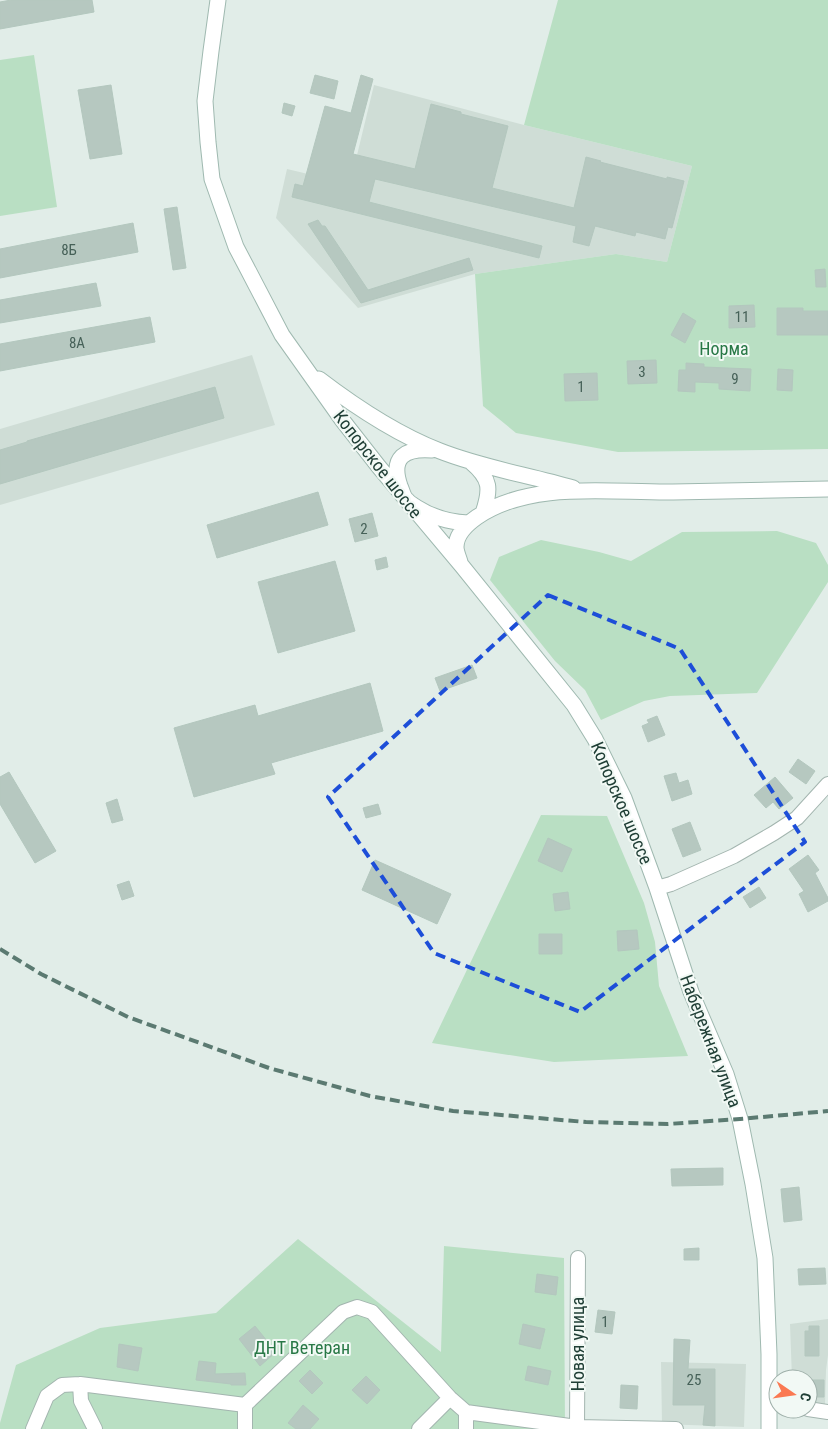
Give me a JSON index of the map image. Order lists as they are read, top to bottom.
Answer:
{
  "streets": {
    "main road": ["Копорское шоссе", "Набережная улица"],
    "street": ["Новая улица"]
  },
  "crossings": [
    ["Копорское шоссе", "Набережная улица"]
  ],
  "parks": ["Норма", "ДНТ Ветеран"],
  "house_numbers": [
    "8Б",
    "11",
    "8А",
    "3",
    "9",
    "1",
    "2",
    "1",
    "25"
  ],
  "north": "right"
}
